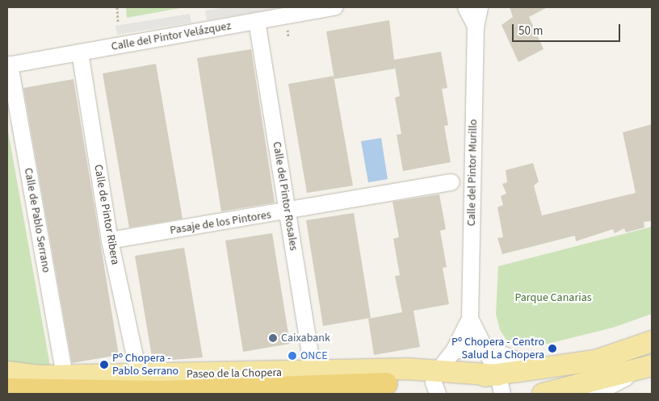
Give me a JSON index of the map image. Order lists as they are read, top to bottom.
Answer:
{
  "streets": {
    "main road": ["Paseo de la Chopera"],
    "street": [
      "Calle del Pintor Velázquez",
      "Calle del Pintor Murillo",
      "Calle del Pintor Rosales",
      "Calle de Pintor Ribera",
      "Calle de Pablo Serrano",
      "Pasaje de los Pintores"
    ]
  },
  "crossings": [
    ["Calle del Pintor Velázquez", "Calle del Pintor Rosales"],
    ["Calle del Pintor Velázquez", "Calle de Pintor Ribera"],
    ["Calle del Pintor Velázquez", "Calle de Pablo Serrano"],
    ["Calle del Pintor Rosales", "Pasaje de los Pintores"],
    ["Calle del Pintor Rosales", "Paseo de la Chopera"],
    ["Calle de Pintor Ribera", "Pasaje de los Pintores"],
    ["Calle de Pintor Ribera", "Paseo de la Chopera"],
    ["Calle de Pablo Serrano", "Paseo de la Chopera"]
  ],
  "parks": ["Parque Canarias"],
  "places": [
    "Caixabank",
    "Pº Chopera - Centro Salud La Chopera",
    "ONCE",
    "Pº Chopera - Pablo Serrano"
  ],
  "scale_bar": "50 m"
}
